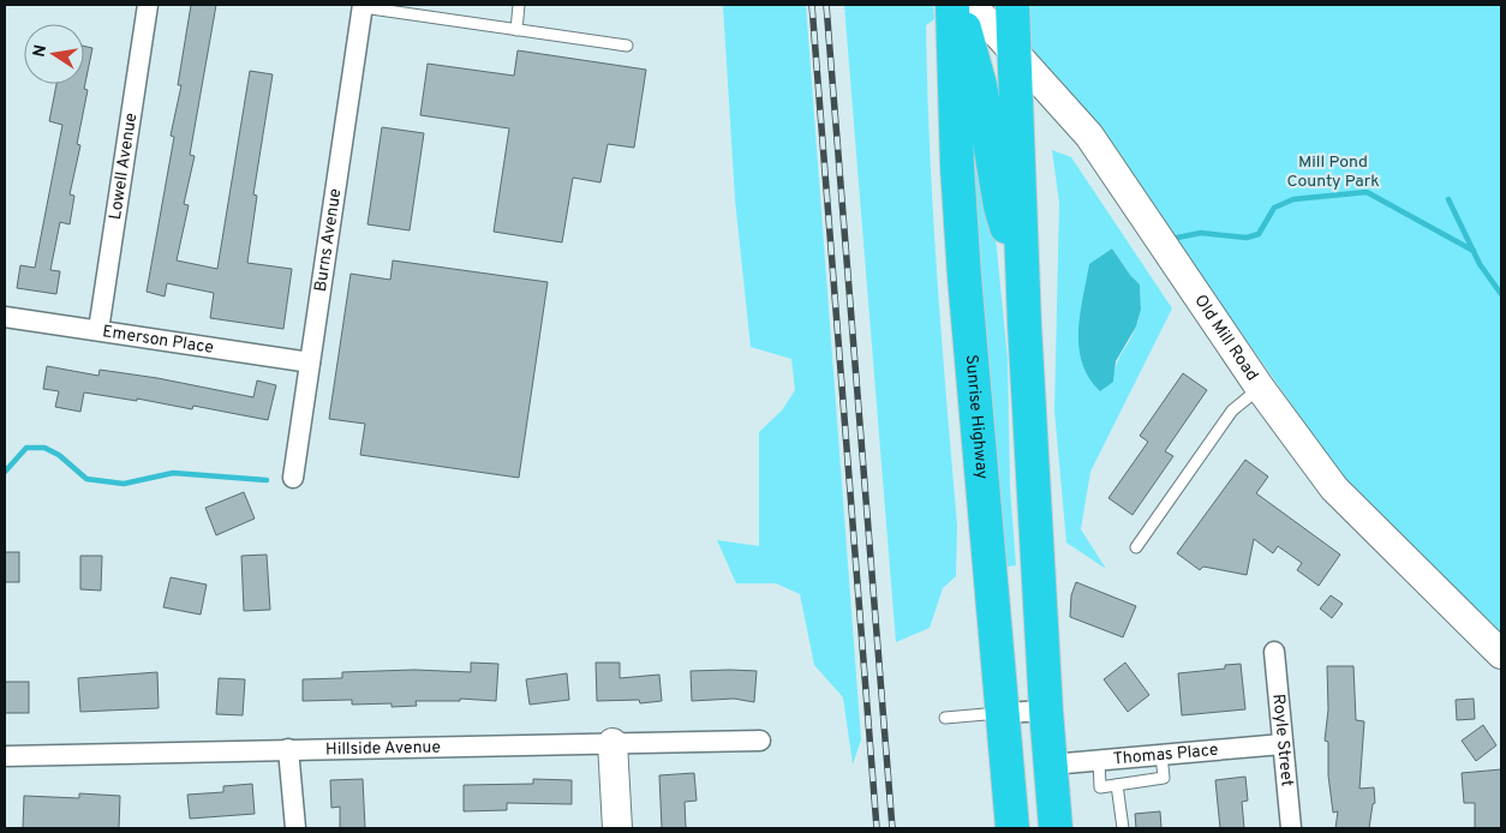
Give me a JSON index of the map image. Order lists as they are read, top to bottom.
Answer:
{
  "streets": {
    "highway": ["Sunrise Highway"],
    "street": [
      "Lowell Avenue",
      "Burns Avenue",
      "Emerson Place",
      "Old Mill Road",
      "Royle Street",
      "Hillside Avenue",
      "Thomas Place"
    ]
  },
  "crossings": [
    ["Lowell Avenue", "Emerson Place"],
    ["Burns Avenue", "Emerson Place"],
    ["Royle Street", "Thomas Place"]
  ],
  "parks": ["Mill Pond County Park"],
  "north": "left"
}
